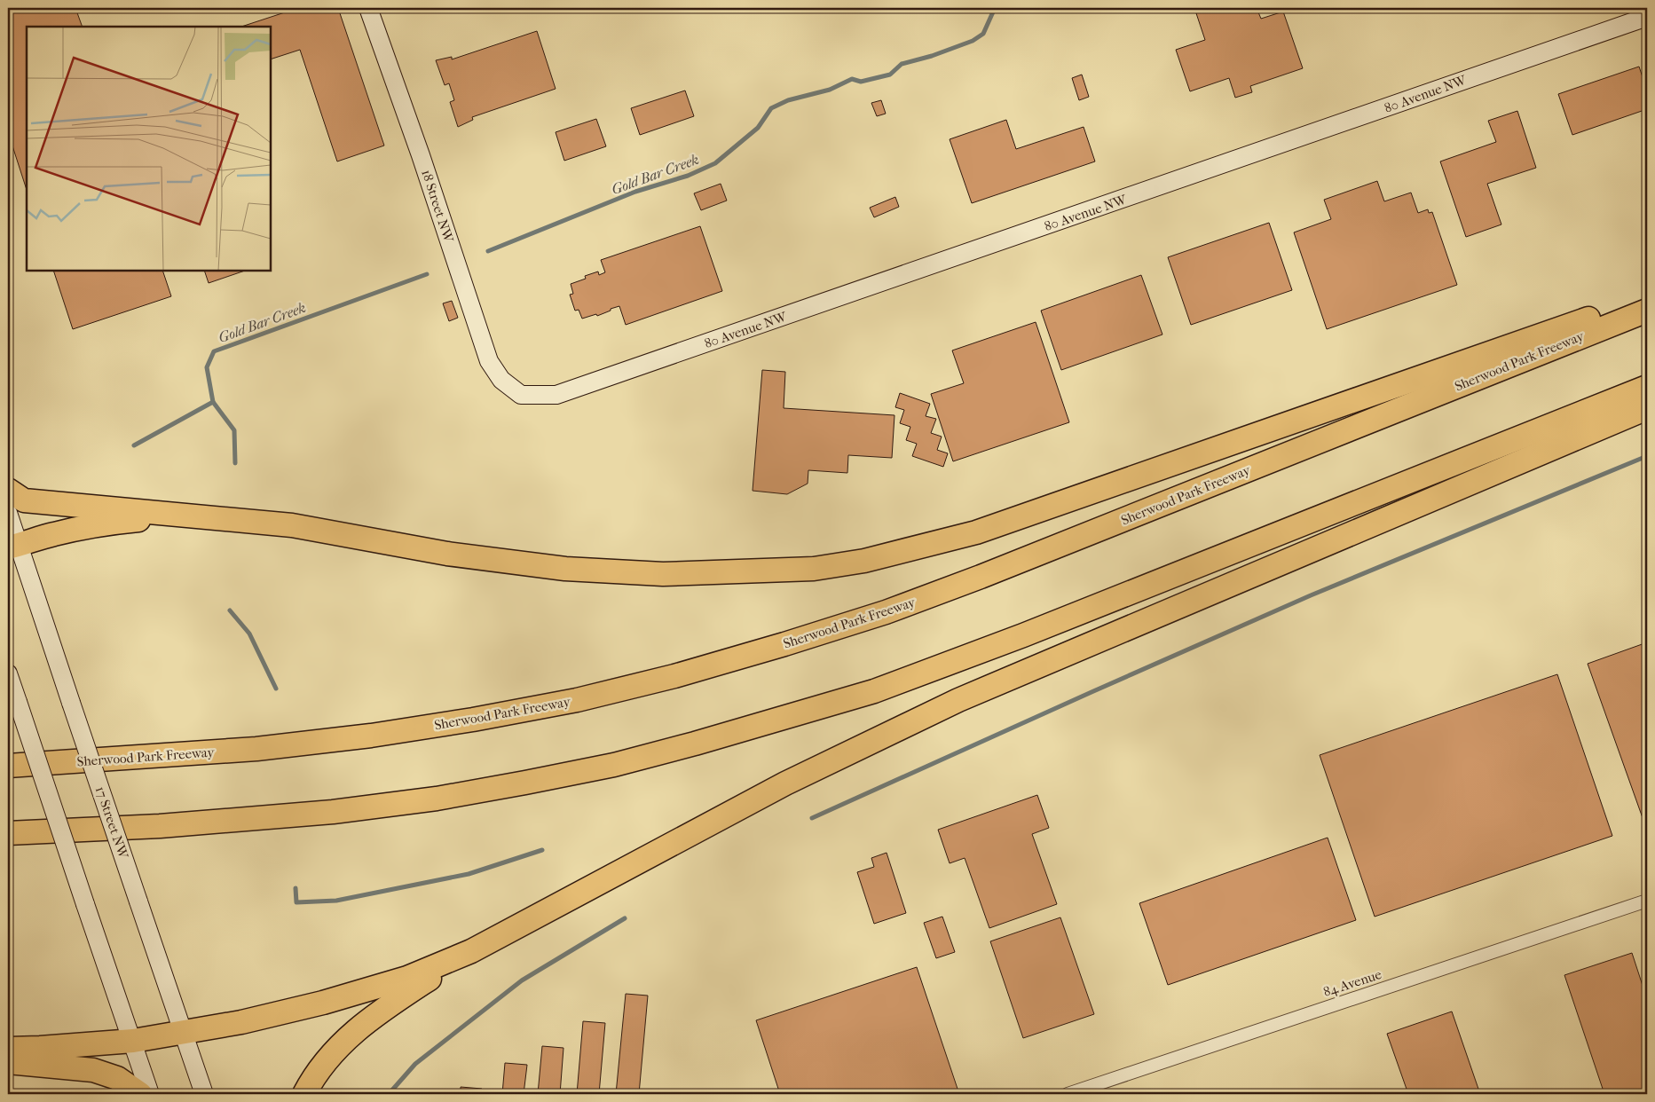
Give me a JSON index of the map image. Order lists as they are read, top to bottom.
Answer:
{
  "streets": {
    "highway": ["Sherwood Park Freeway"],
    "street": [
      "80 Avenue NW",
      "18 Street NW",
      "17 Street NW",
      "84 Avenue"
    ]
  },
  "crossings": [
    ["80 Avenue NW", "18 Street NW"]
  ],
  "water": ["Gold Bar Creek"]
}
